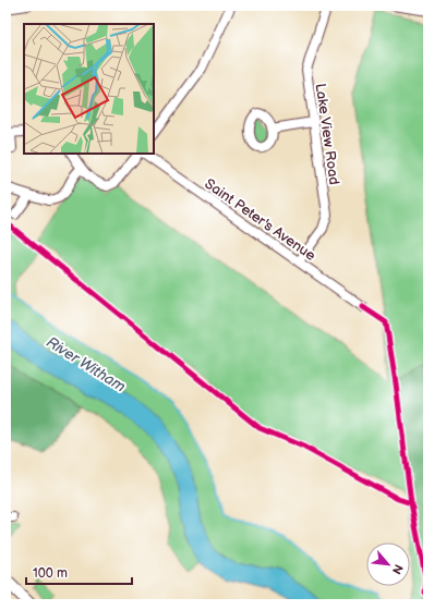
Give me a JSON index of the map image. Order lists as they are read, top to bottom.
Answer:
{
  "streets": {
    "street": ["Lake View Road", "Saint Peter's Avenue"]
  },
  "crossings": [
    ["Lake View Road", "Saint Peter's Avenue"]
  ],
  "water": ["River Witham"],
  "scale_bar": "100 m",
  "north": "bottom right"
}
